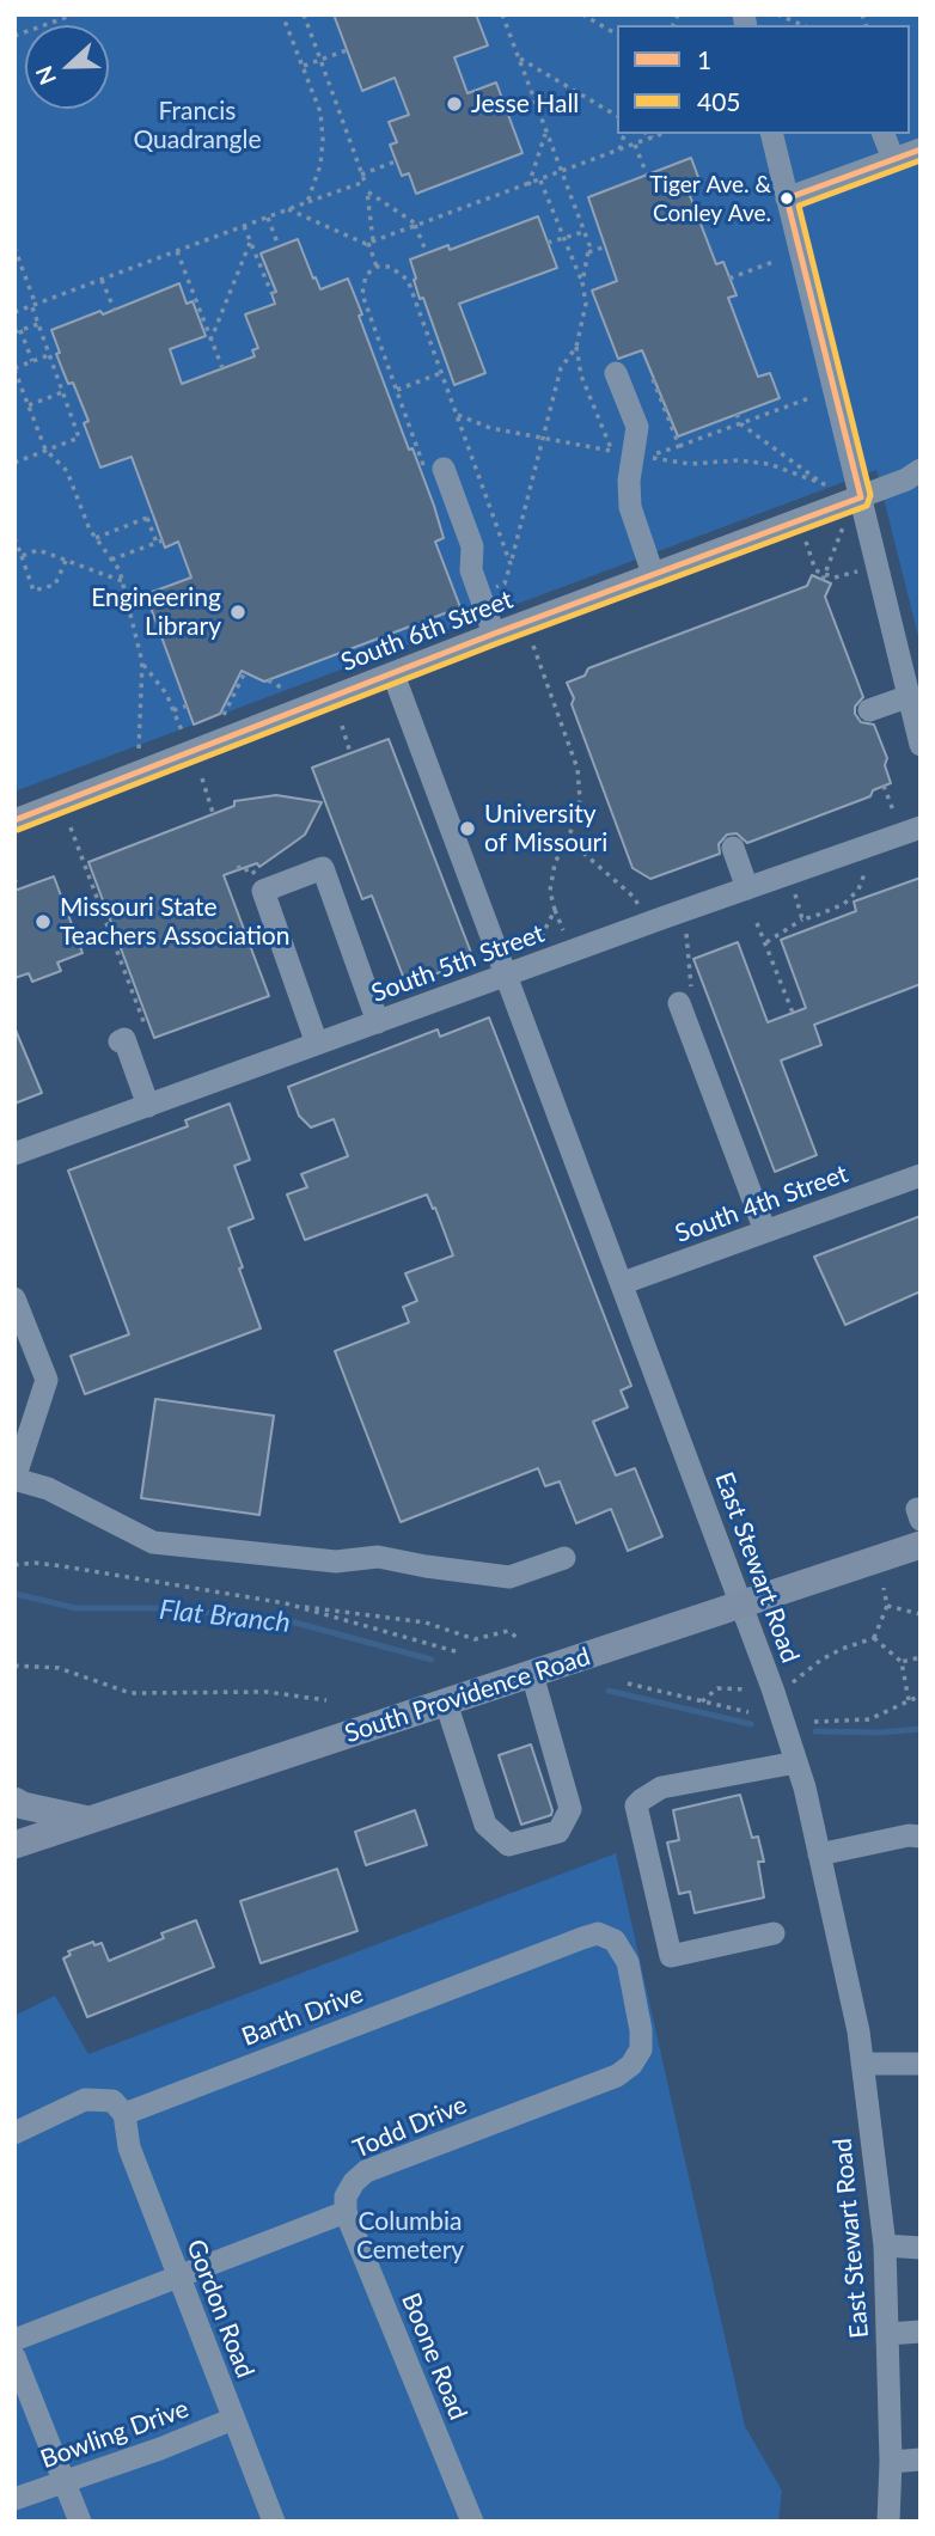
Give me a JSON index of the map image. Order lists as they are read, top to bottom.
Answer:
{
  "streets": {
    "main road": ["South Providence Road"],
    "street": [
      "South 6th Street",
      "South 5th Street",
      "South 4th Street",
      "East Stewart Road",
      "Barth Drive",
      "Todd Drive",
      "Gordon Road",
      "Boone Road",
      "Bowling Drive"
    ]
  },
  "crossings": [
    ["South 6th Street", "East Stewart Road"],
    ["South 5th Street", "East Stewart Road"],
    ["South 4th Street", "East Stewart Road"],
    ["East Stewart Road", "South Providence Road"],
    ["Barth Drive", "Todd Drive"],
    ["Barth Drive", "Gordon Road"],
    ["Todd Drive", "Boone Road"],
    ["Gordon Road", "Bowling Drive"]
  ],
  "water": ["Flat Branch"],
  "parks": ["Francis Quadrangle", "Columbia Cemetery"],
  "places": [
    "Jesse Hall",
    "Tiger Ave. & Conley Ave.",
    "Engineering Library",
    "University of Missouri",
    "Missouri State Teachers Association"
  ],
  "lines": ["transit line 1", "transit line 405"],
  "legend": ["1", "405"],
  "north": "left"
}
